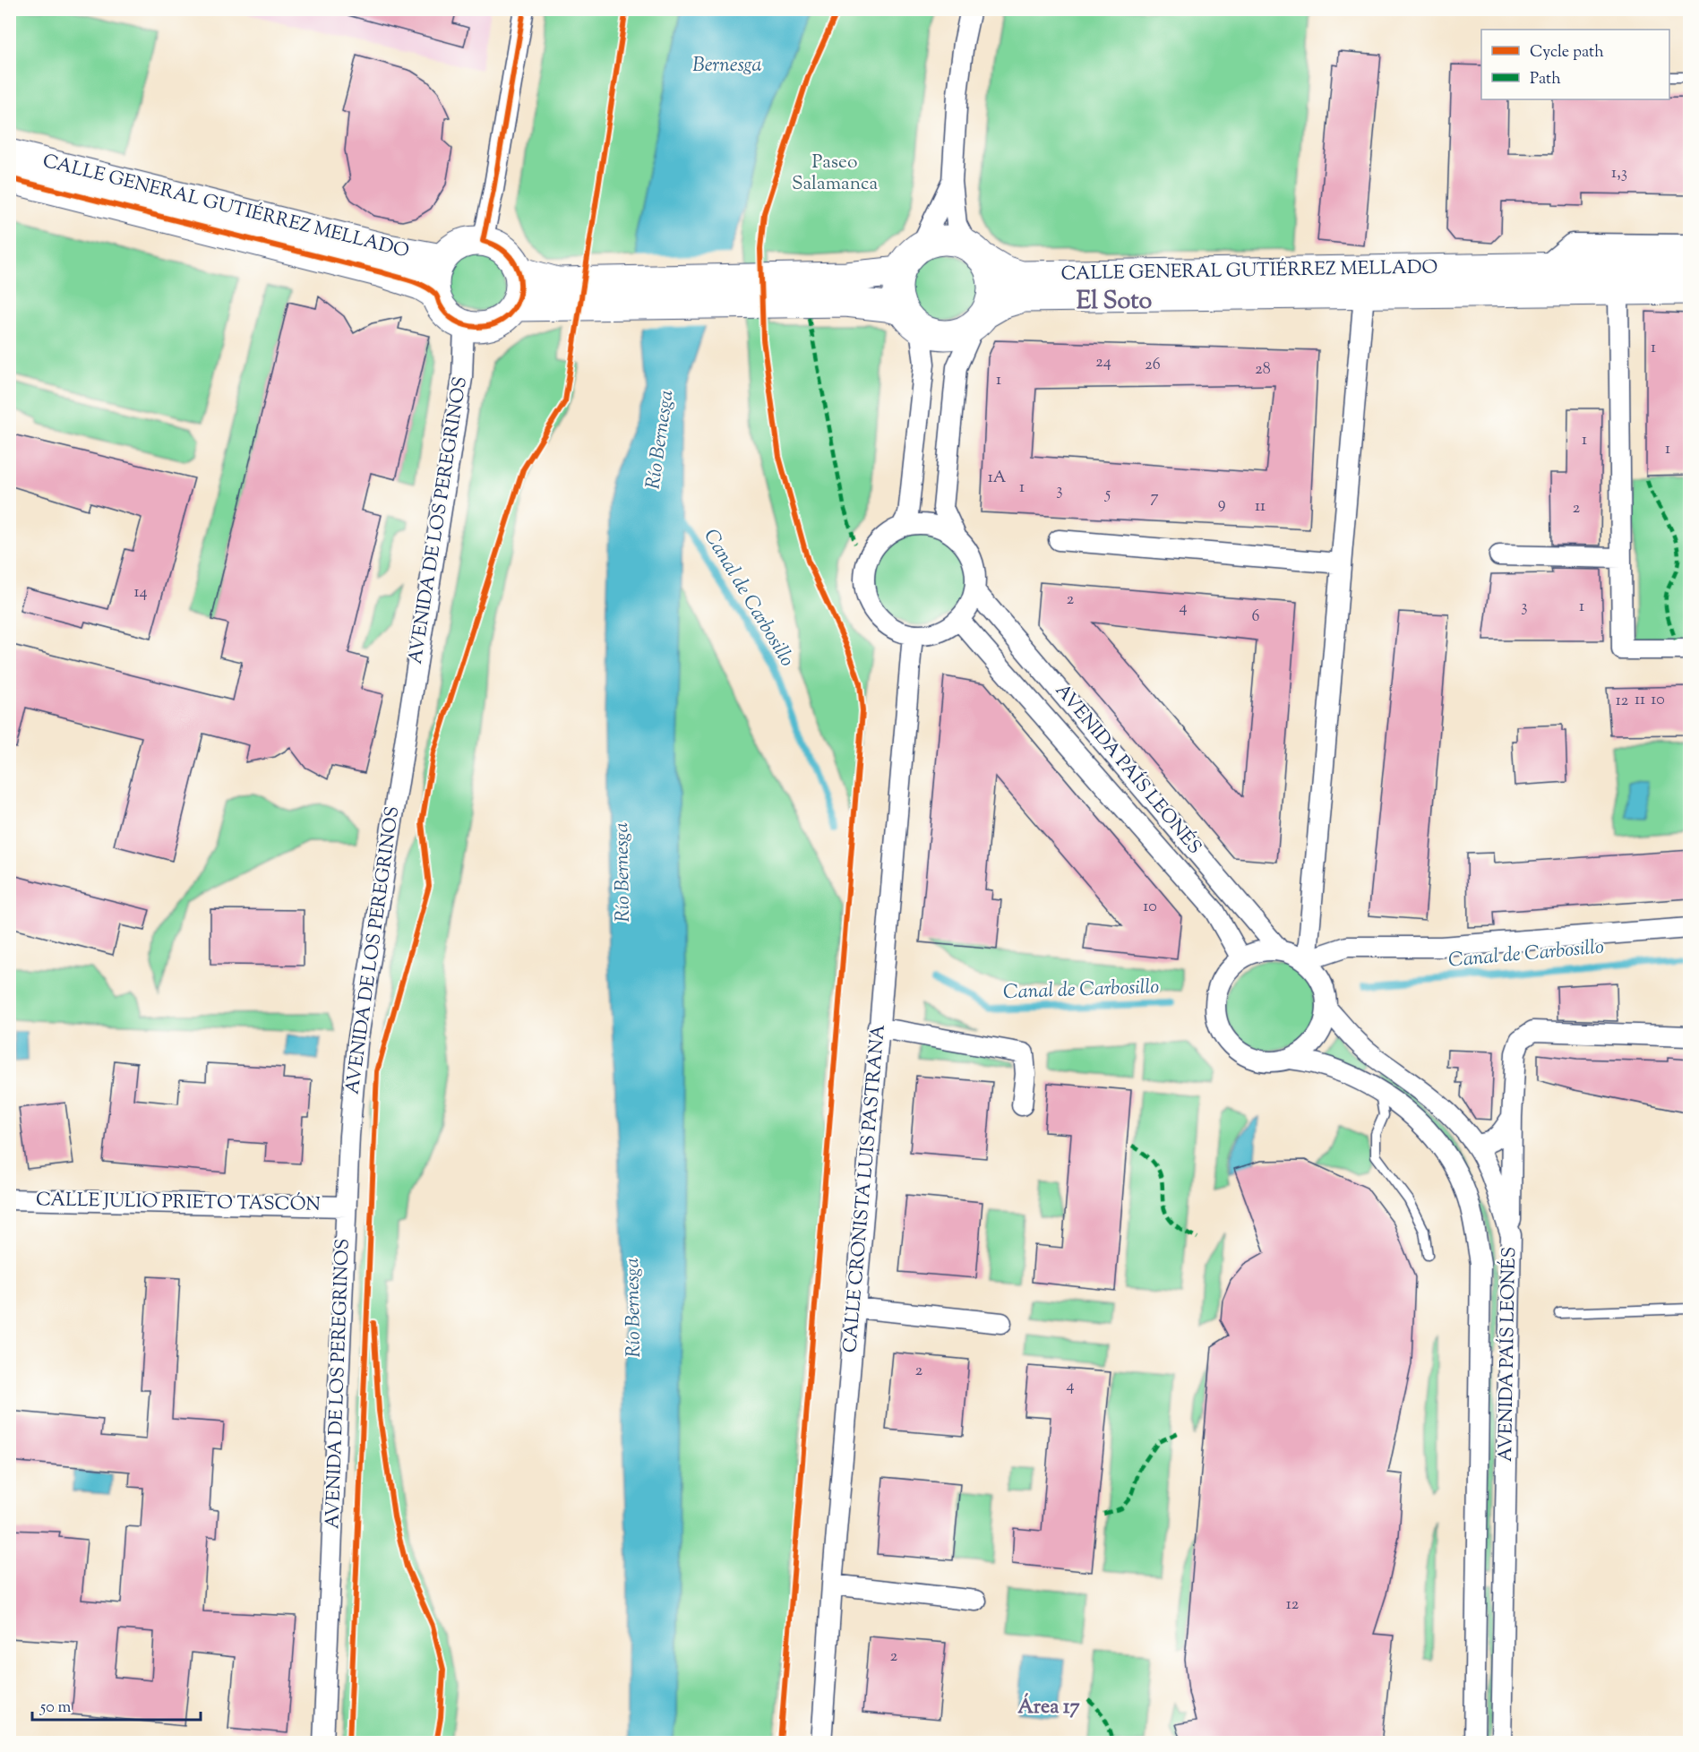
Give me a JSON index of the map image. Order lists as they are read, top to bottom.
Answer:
{
  "streets": {
    "main road": ["CALLE GENERAL GUTIÉRREZ MELLADO"],
    "street": [
      "AVENIDA DE LOS PEREGRINOS",
      "AVENIDA PAÍS LEONÉS",
      "CALLE CRONISTA LUIS PASTRANA",
      "CALLE JULIO PRIETO TASCÓN"
    ]
  },
  "crossings": [
    ["CALLE GENERAL GUTIÉRREZ MELLADO", "AVENIDA DE LOS PEREGRINOS"],
    ["AVENIDA DE LOS PEREGRINOS", "CALLE JULIO PRIETO TASCÓN"],
    ["AVENIDA PAÍS LEONÉS", "CALLE CRONISTA LUIS PASTRANA"]
  ],
  "districts": ["El Soto", "Área 17"],
  "water": ["Bernesga", "Río Bernesga", "Canal de Carbosillo"],
  "parks": ["Paseo Salamanca"],
  "house_numbers": [
    "1,3",
    "1",
    "24",
    "26",
    "28",
    "1",
    "1",
    "1",
    "1A",
    "1",
    "3",
    "5",
    "7",
    "9",
    "11",
    "2",
    "14",
    "2",
    "3",
    "1",
    "4",
    "6",
    "11",
    "10",
    "12",
    "10",
    "2",
    "4",
    "12",
    "2"
  ],
  "legend": ["Cycle path", "Path"],
  "scale_bar": "50 m"
}
